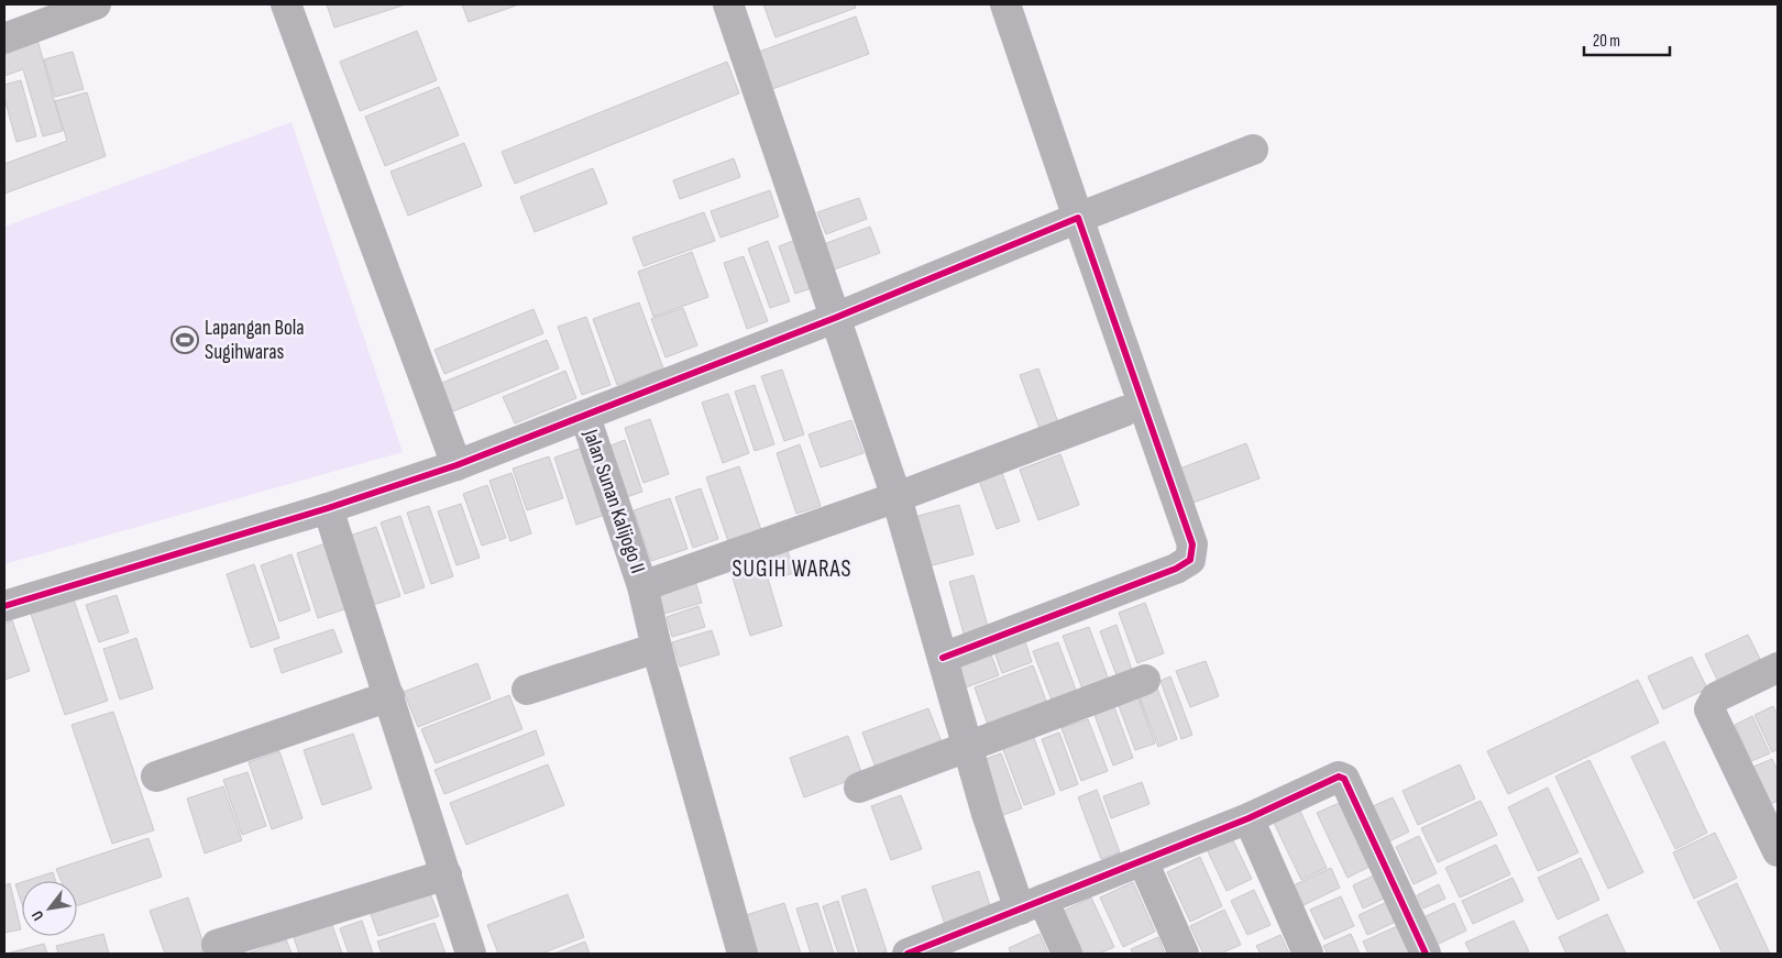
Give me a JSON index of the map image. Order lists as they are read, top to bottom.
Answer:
{
  "streets": {
    "street": ["Jalan Sunan Kalijogo II"]
  },
  "districts": ["SUGIH WARAS"],
  "places": {
    "sports": ["Lapangan Bola Sugihwaras"]
  },
  "scale_bar": "20 m",
  "north": "bottom left"
}
